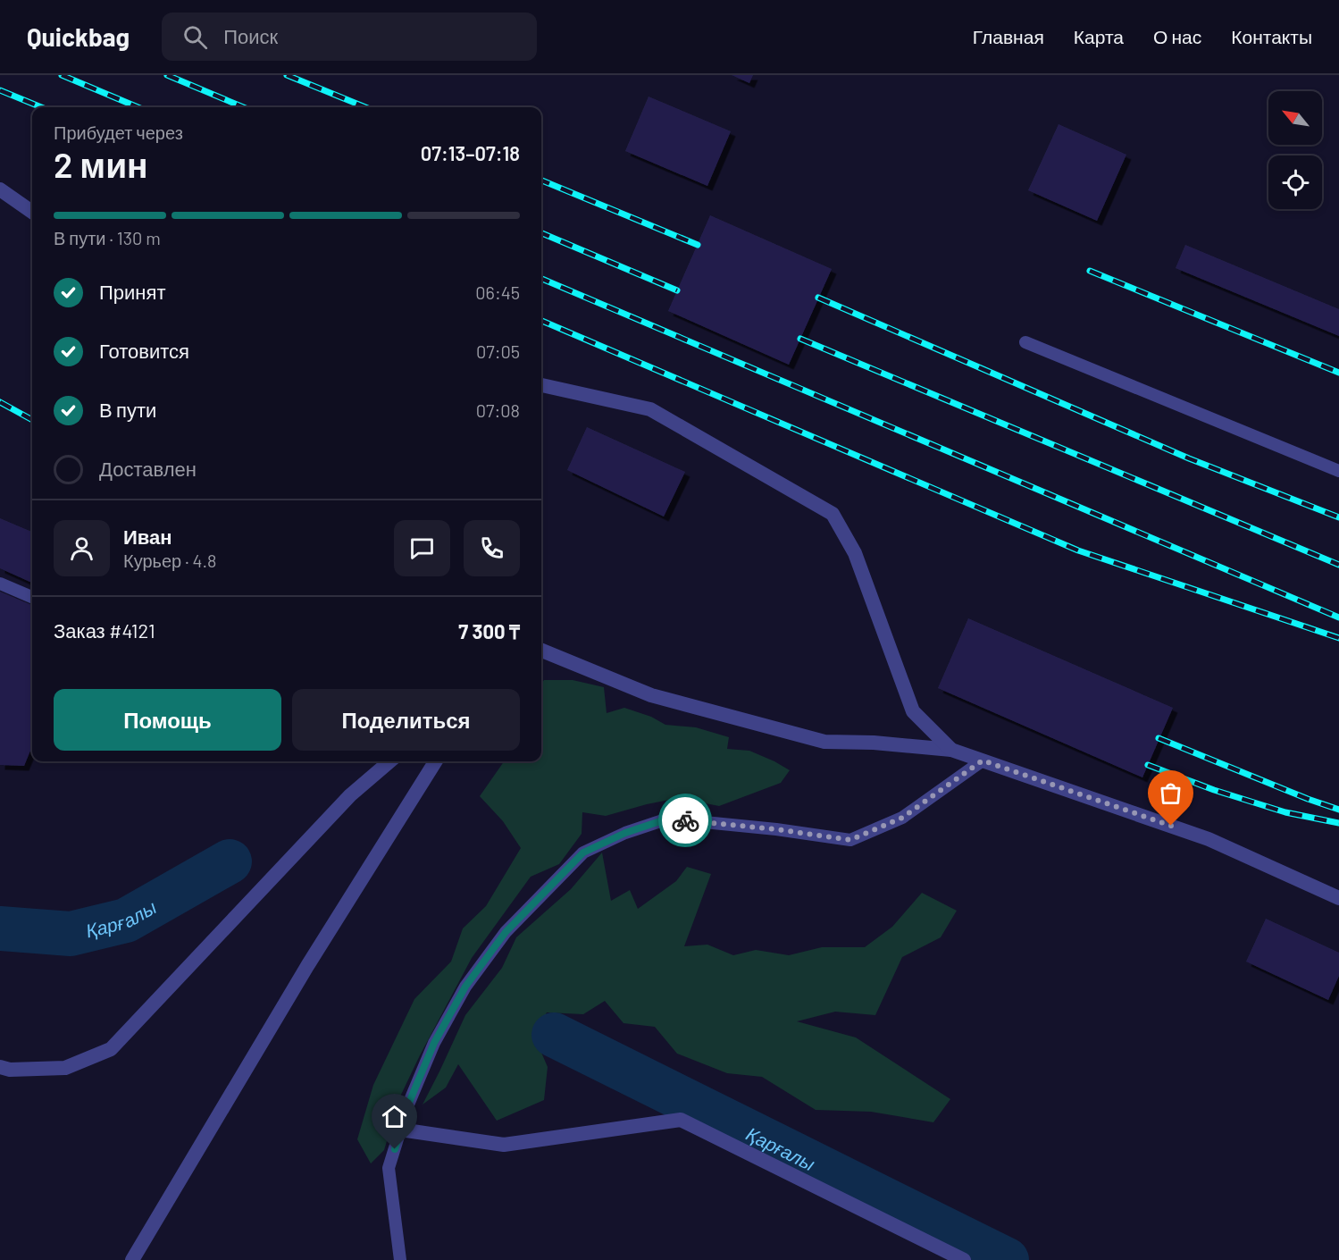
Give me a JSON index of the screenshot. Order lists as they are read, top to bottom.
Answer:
{
  "water": ["Қарғалы"],
  "north": "top left",
  "page": {
    "header": "Quickbag",
    "search": "Поиск",
    "nav": [
      "Главная",
      "Карта",
      "О нас",
      "Контакты"
    ],
    "heading": ["2 мин", "Прибудет через", "07:13–07:18"],
    "panel": [
      "Иван",
      "Курьер · 4.8",
      "Заказ #4121",
      "7 300 ₸"
    ],
    "bar": "В пути · 130 m",
    "list": [
      ["Принят", "06:45"],
      ["Готовится", "07:05"],
      ["В пути", "07:08"],
      "Доставлен"
    ],
    "buttons": ["Помощь", "Поделиться"]
  }
}
